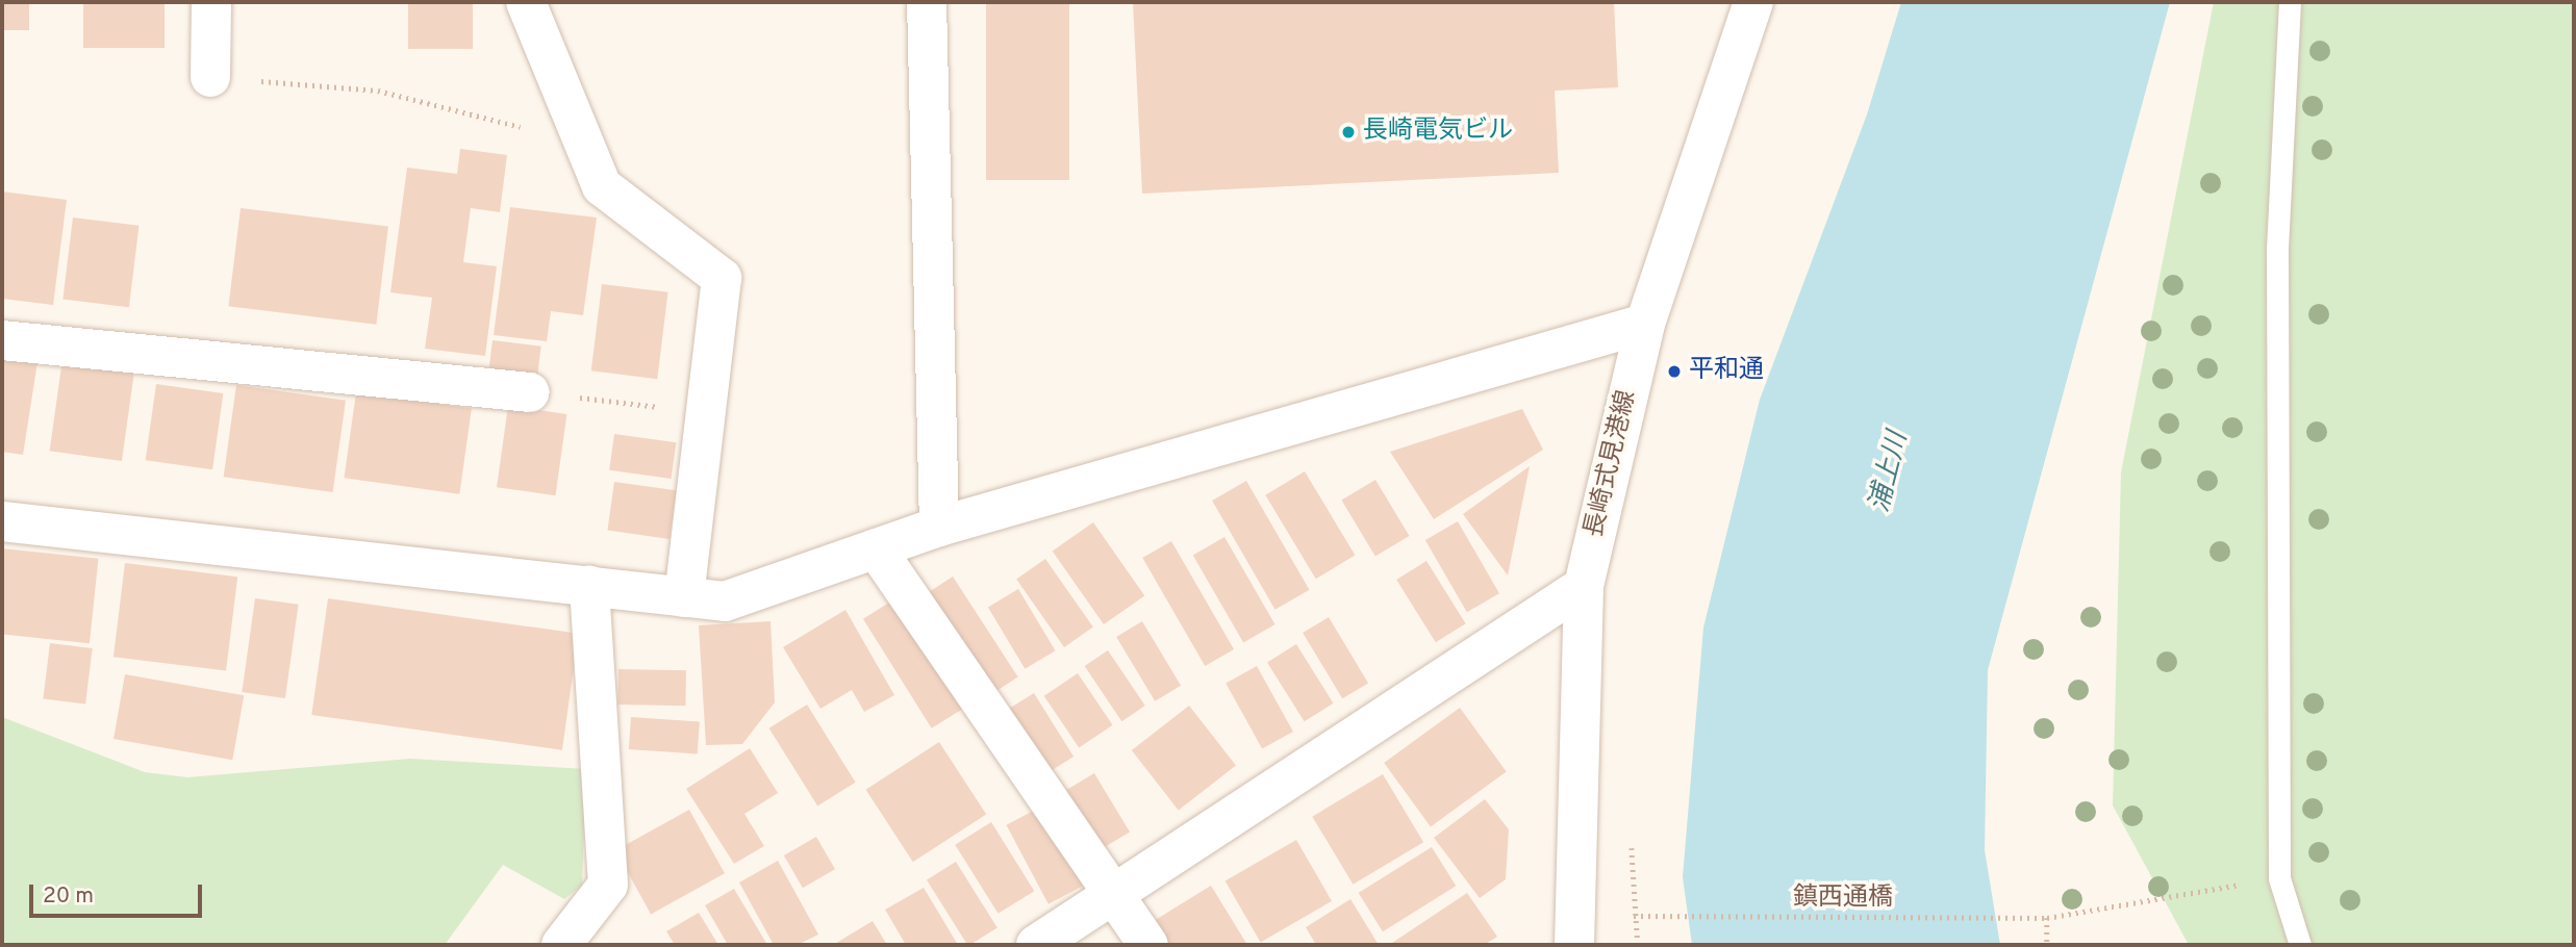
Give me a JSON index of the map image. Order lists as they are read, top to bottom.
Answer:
{
  "streets": {
    "street": ["長崎式見港線"],
    "path": ["鎮西通橋"]
  },
  "water": ["浦上川"],
  "places": ["長崎電気ビル", "平和通"],
  "scale_bar": "20 m"
}
